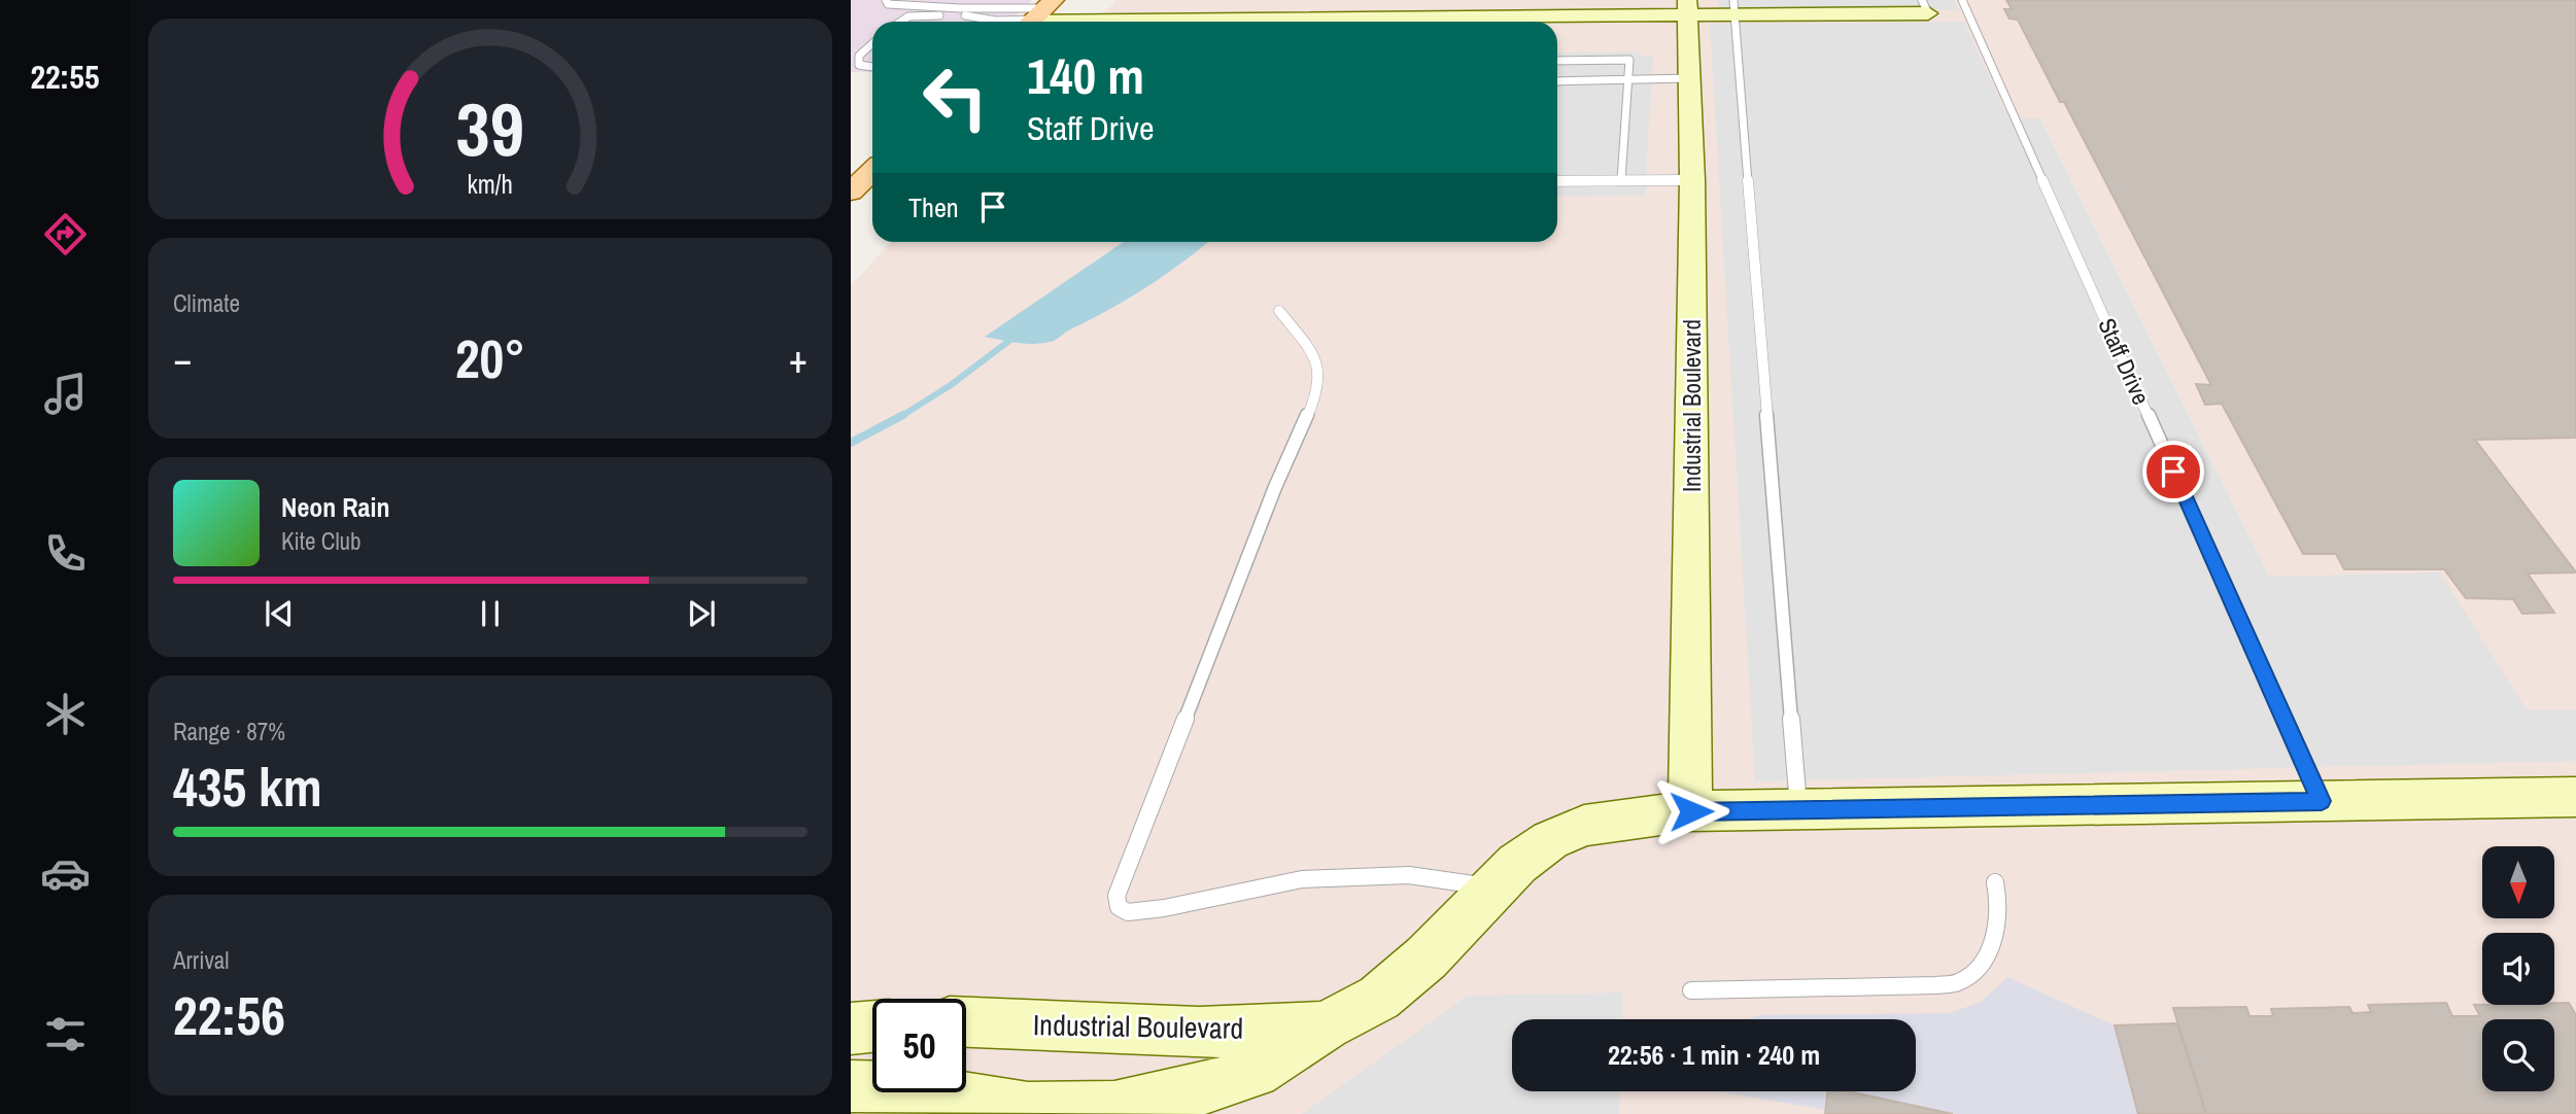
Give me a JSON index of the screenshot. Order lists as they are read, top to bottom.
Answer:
{
  "streets": {
    "street": ["Industrial Boulevard"],
    "lane": ["Staff Drive"]
  },
  "crossings": [
    ["Staff Drive", "Industrial Boulevard"]
  ],
  "north": "bottom",
  "page": {
    "tabs": "22:55",
    "turn": ["140 m", "Staff Drive"],
    "then": "Then",
    "tile": [
      "Climate",
      ["Range · 87%", "435 km"],
      ["Arrival", "22:56"]
    ],
    "heat": ["−", "20°", "+"],
    "song": ["Neon Rain", "Kite Club"],
    "limit": "50",
    "trip": "22:56 · 1 min · 240 m",
    "gauge": ["39", "km/h"]
  }
}
